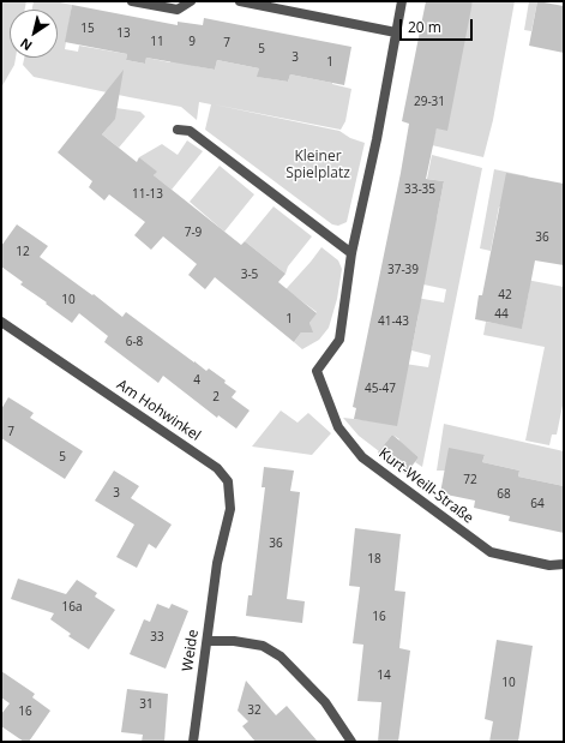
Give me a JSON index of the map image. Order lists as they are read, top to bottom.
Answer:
{
  "streets": {
    "street": ["Am Hohwinkel", "Kurt-Weill-Straße", "Weide"]
  },
  "crossings": [
    ["Am Hohwinkel", "Weide"]
  ],
  "parks": ["Kleiner Spielplatz"],
  "house_numbers": [
    "15",
    "13",
    "11",
    "9",
    "7",
    "5",
    "3",
    "1",
    "29-31",
    "33-35",
    "11-13",
    "7-9",
    "36",
    "12",
    "37-39",
    "3-5",
    "42",
    "10",
    "44",
    "1",
    "41-43",
    "6-8",
    "4",
    "45-47",
    "2",
    "7",
    "5",
    "72",
    "3",
    "68",
    "64",
    "36",
    "18",
    "16a",
    "16",
    "33",
    "14",
    "10",
    "31",
    "32",
    "16"
  ],
  "scale_bar": "20 m",
  "north": "bottom left"
}
